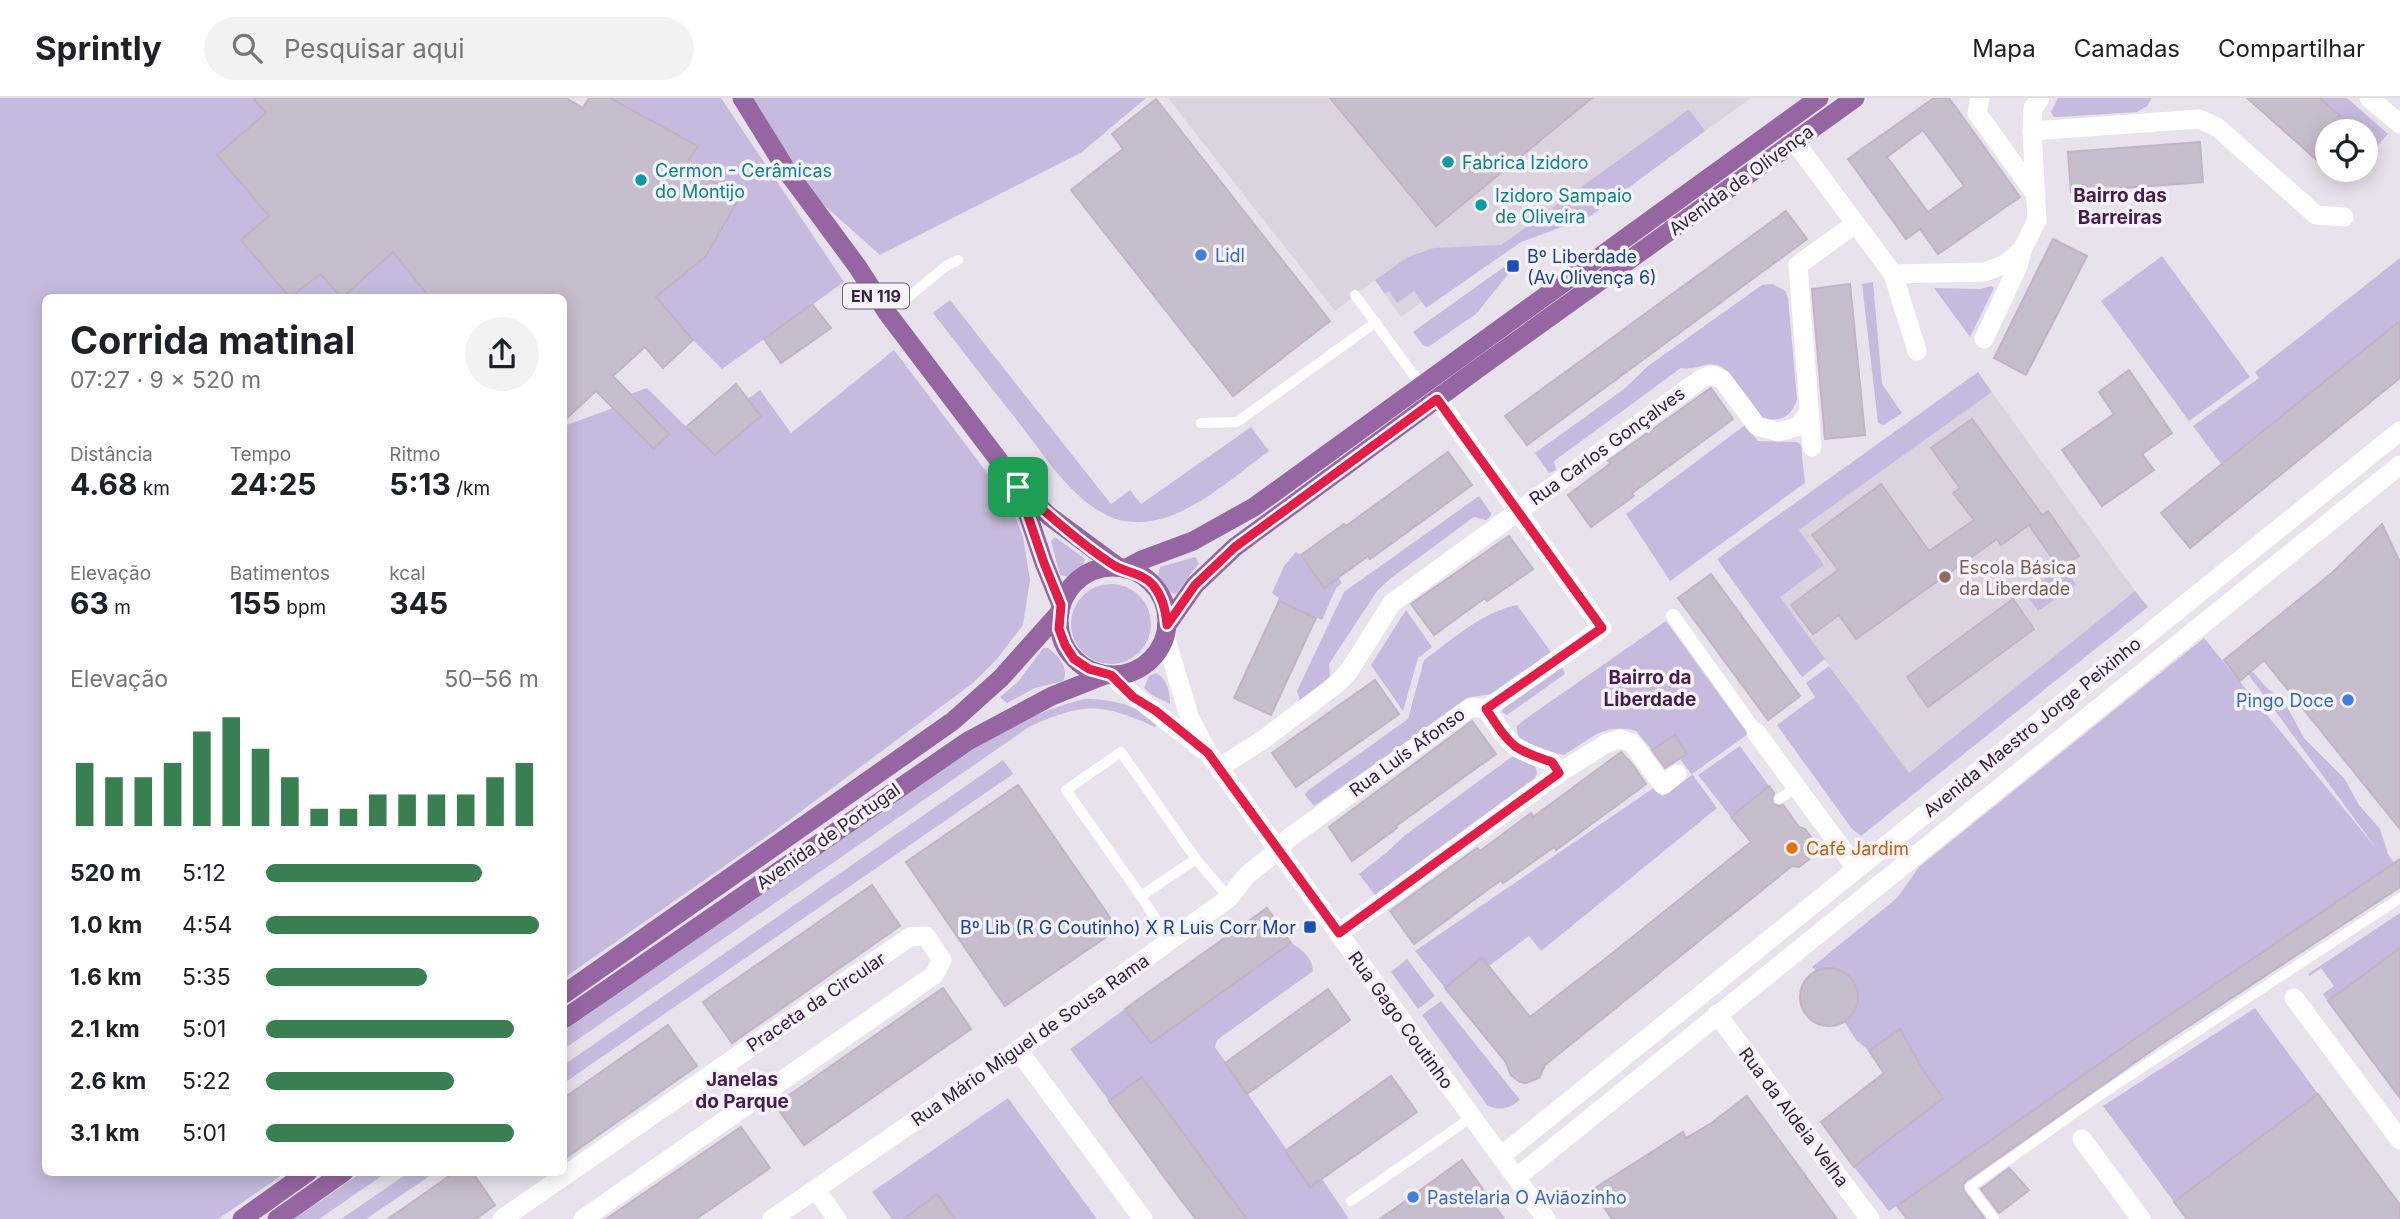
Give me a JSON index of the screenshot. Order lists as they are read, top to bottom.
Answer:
{
  "streets": {
    "main road": ["Avenida de Olivença", "EN 119", "Avenida de Portugal"],
    "street": [
      "Rua Carlos Gonçalves",
      "Avenida Maestro Jorge Peixinho",
      "Rua Luís Afonso",
      "Praceta da Circular",
      "Rua Gago Coutinho",
      "Rua Mário Miguel de Sousa Rama",
      "Rua da Aldeia Velha"
    ]
  },
  "crossings": [
    ["Avenida de Olivença", "EN 119"],
    ["Avenida de Olivença", "Avenida de Portugal"],
    ["Avenida de Olivença", "Rua Gago Coutinho"],
    ["EN 119", "Avenida de Portugal"],
    ["EN 119", "Rua Gago Coutinho"],
    ["Rua Carlos Gonçalves", "Rua Luís Afonso"],
    ["Rua Carlos Gonçalves", "Rua Gago Coutinho"],
    ["Avenida Maestro Jorge Peixinho", "Rua Gago Coutinho"],
    ["Avenida Maestro Jorge Peixinho", "Rua da Aldeia Velha"],
    ["Rua Luís Afonso", "Rua Gago Coutinho"],
    ["Rua Luís Afonso", "Rua Mário Miguel de Sousa Rama"],
    ["Avenida de Portugal", "Rua Gago Coutinho"],
    ["Rua Gago Coutinho", "Rua Mário Miguel de Sousa Rama"]
  ],
  "districts": ["Bairro das Barreiras", "Bairro da Liberdade", "Janelas do Parque"],
  "places": {
    "other": [
      "Fabrica Izidoro",
      "Cermon - Cerâmicas do Montijo",
      "Izidoro Sampaio de Oliveira",
      "Lidl",
      "Escola Básica da Liberdade",
      "Pingo Doce",
      "Café Jardim",
      "Pastelaria O Aviãozinho"
    ],
    "transit": ["Bº Liberdade (Av Olivença 6)", "Bº Lib (R G Coutinho) X R Luis Corr Mor"]
  },
  "page": {
    "header": "Sprintly",
    "search": "Pesquisar aqui",
    "nav": ["Mapa", "Camadas", "Compartilhar"],
    "heading": ["Corrida matinal", "07:27 · 9 × 520 m"],
    "stats": [
      ["Distância", "4.68 km"],
      ["Tempo", "24:25"],
      ["Ritmo", "5:13 /km"],
      ["Elevação", "63 m"],
      ["Batimentos", "155 bpm"],
      ["kcal", "345"]
    ],
    "chart": ["Elevação", "50–56 m"],
    "list": [
      {
        "name": "520 m",
        "note": "5:12"
      },
      {
        "name": "1.0 km",
        "note": "4:54"
      },
      {
        "name": "1.6 km",
        "note": "5:35"
      },
      {
        "name": "2.1 km",
        "note": "5:01"
      },
      {
        "name": "2.6 km",
        "note": "5:22"
      },
      {
        "name": "3.1 km",
        "note": "5:01"
      }
    ]
  }
}
